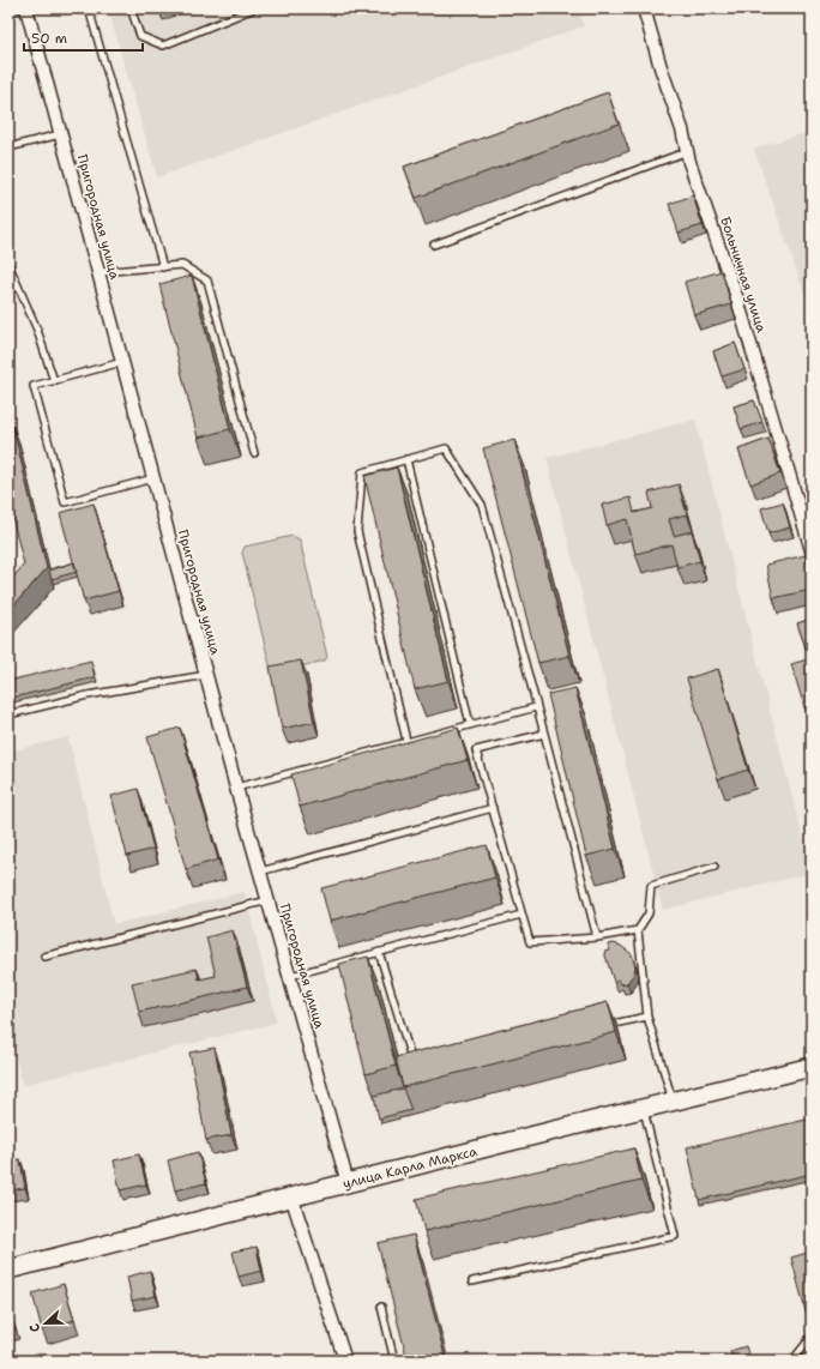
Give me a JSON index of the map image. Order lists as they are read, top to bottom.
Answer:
{
  "streets": {
    "main road": ["улица Карла Маркса"],
    "street": ["Пригородная улица", "Больничная улица"]
  },
  "crossings": [
    ["Пригородная улица", "улица Карла Маркса"]
  ],
  "scale_bar": "50 m",
  "north": "left"
}
